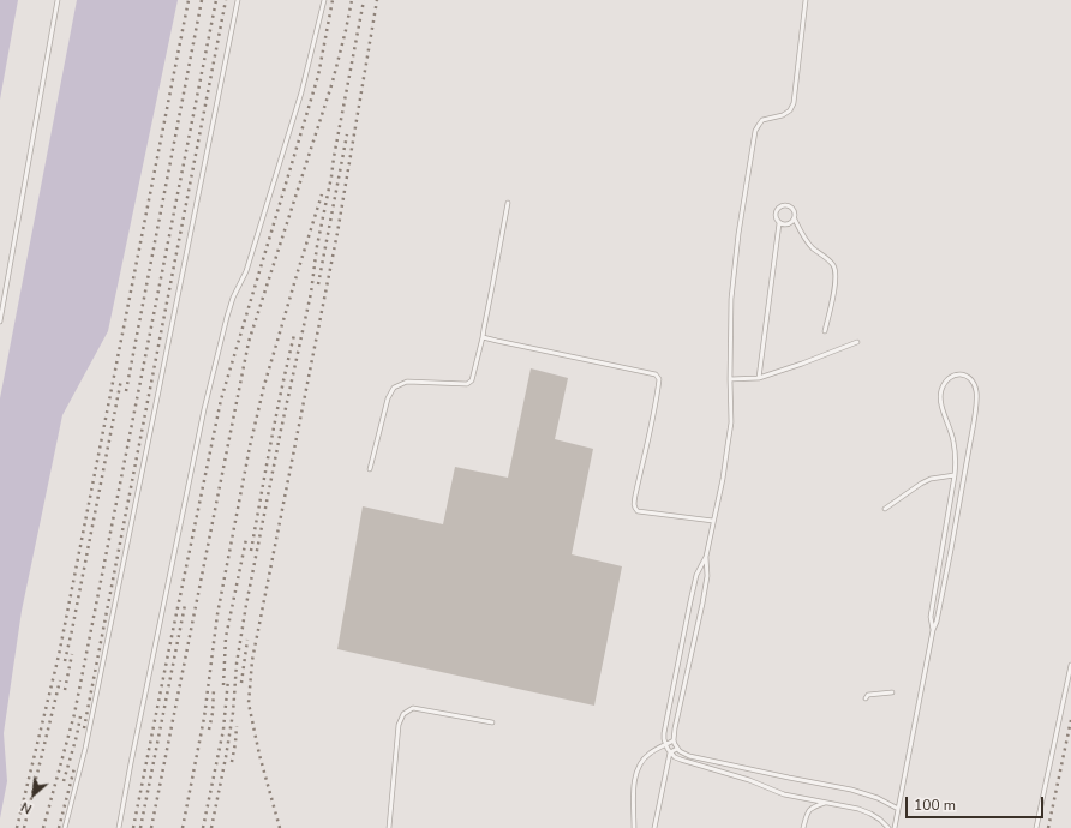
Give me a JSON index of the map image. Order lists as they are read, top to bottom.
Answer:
{
  "scale_bar": "100 m",
  "north": "bottom left"
}
